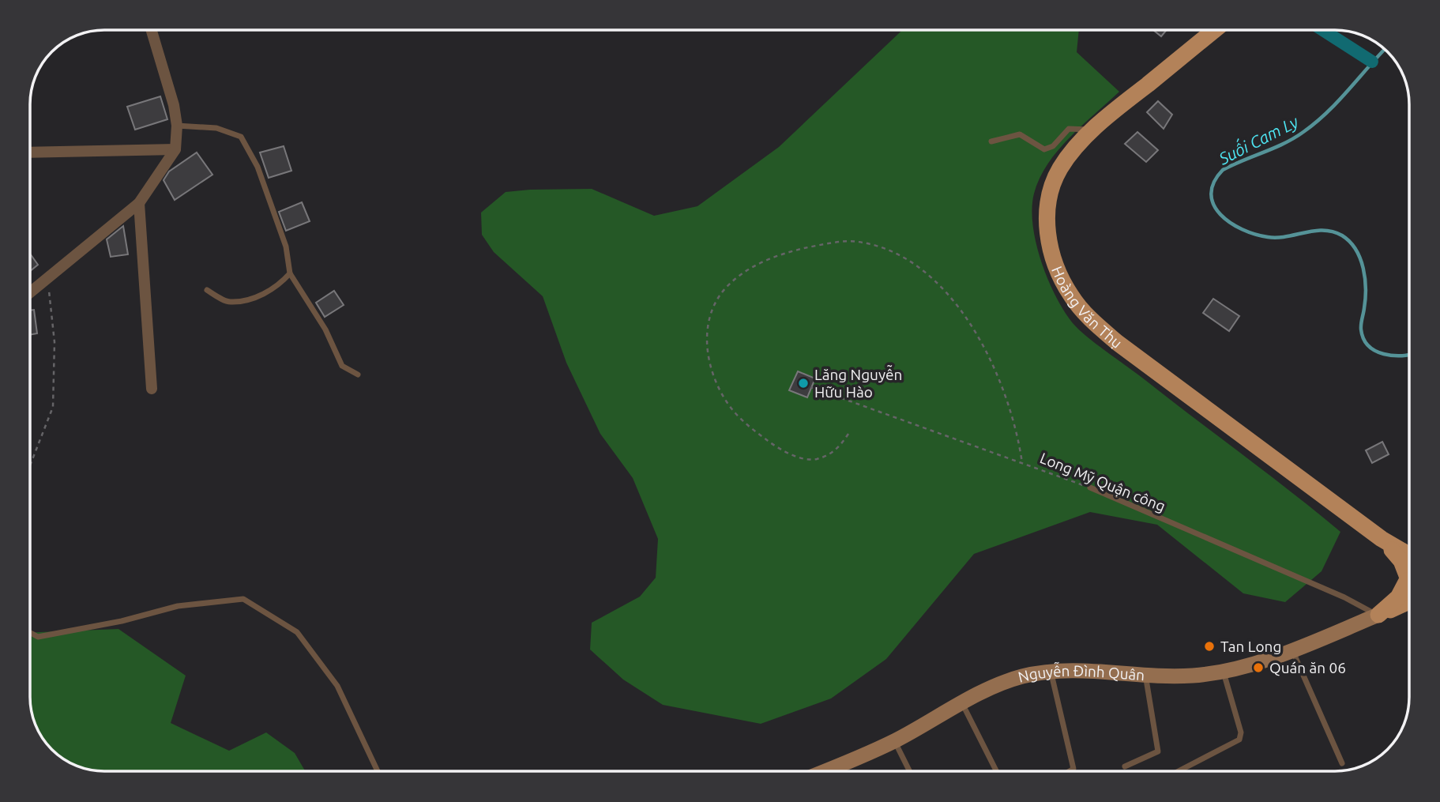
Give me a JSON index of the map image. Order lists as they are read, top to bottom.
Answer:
{
  "streets": {
    "main road": ["Hoàng Văn Thụ"],
    "street": ["Nguyễn Đình Quân"],
    "lane": ["Long Mỹ Quận công"]
  },
  "crossings": [
    ["Long Mỹ Quận công", "Nguyễn Đình Quân"]
  ],
  "water": ["Suối Cam Ly"],
  "places": ["Lăng Nguyễn Hữu Hào", "Tan Long", "Quán ăn 06"]
}
